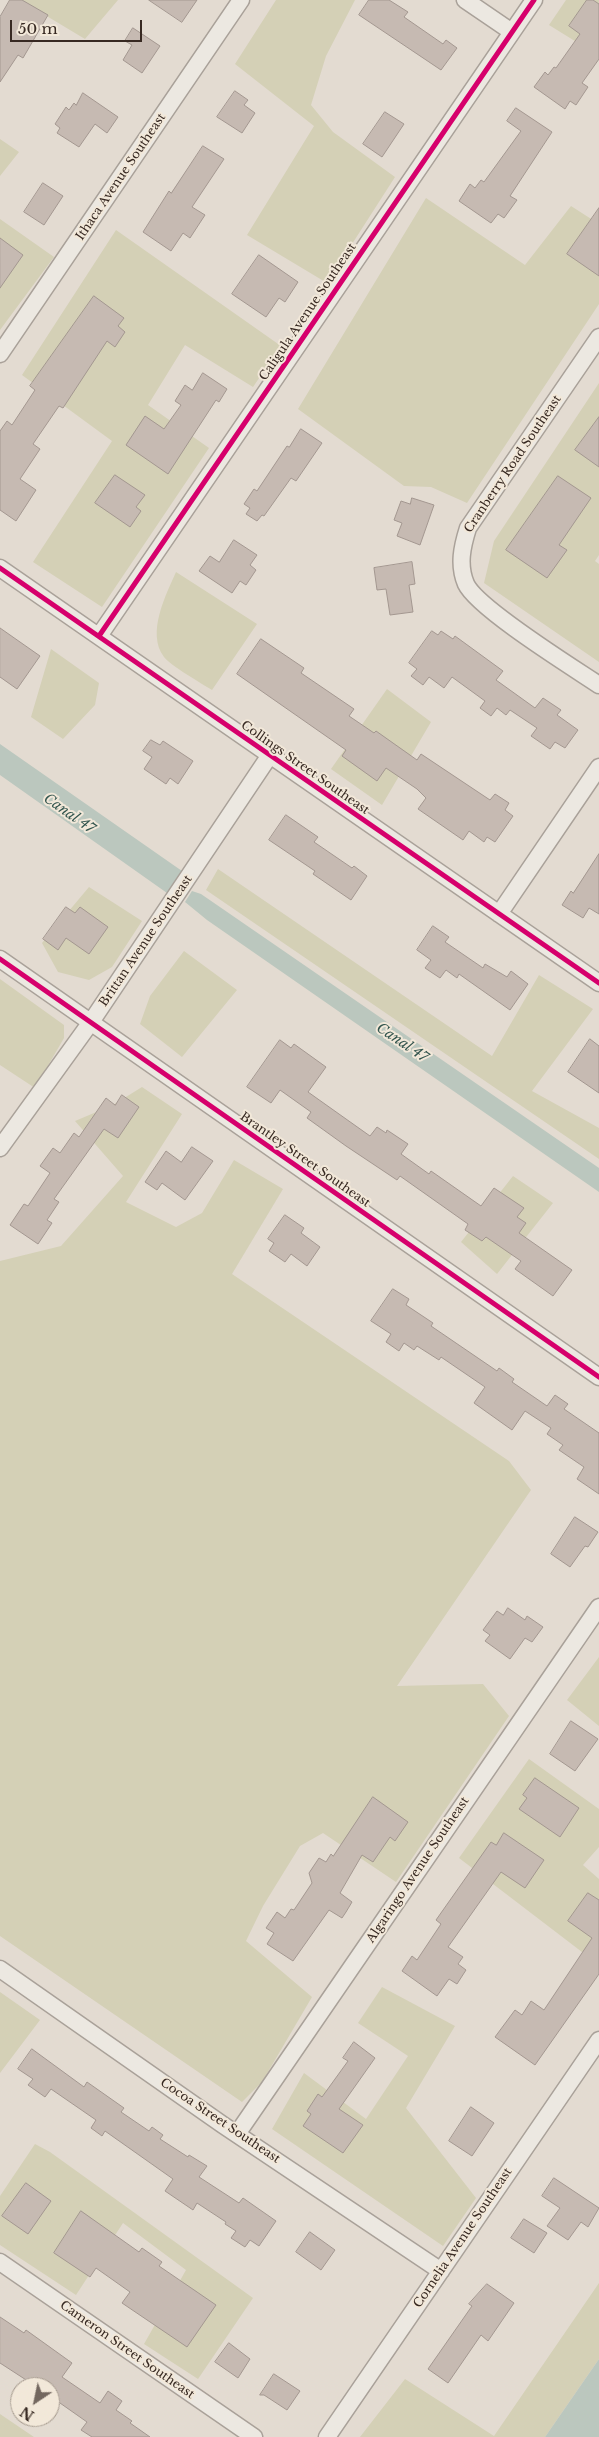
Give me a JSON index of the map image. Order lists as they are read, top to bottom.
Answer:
{
  "streets": {
    "street": [
      "Ithaca Avenue Southeast",
      "Caligula Avenue Southeast",
      "Cranberry Road Southeast",
      "Collings Street Southeast",
      "Brittan Avenue Southeast",
      "Brantley Street Southeast",
      "Algaringo Avenue Southeast",
      "Cocoa Street Southeast",
      "Cornelia Avenue Southeast",
      "Cameron Street Southeast"
    ]
  },
  "crossings": [
    ["Caligula Avenue Southeast", "Collings Street Southeast"],
    ["Collings Street Southeast", "Brittan Avenue Southeast"],
    ["Brittan Avenue Southeast", "Brantley Street Southeast"],
    ["Algaringo Avenue Southeast", "Cocoa Street Southeast"],
    ["Cocoa Street Southeast", "Cornelia Avenue Southeast"]
  ],
  "water": ["Canal 47"],
  "scale_bar": "50 m",
  "north": "bottom left"
}
